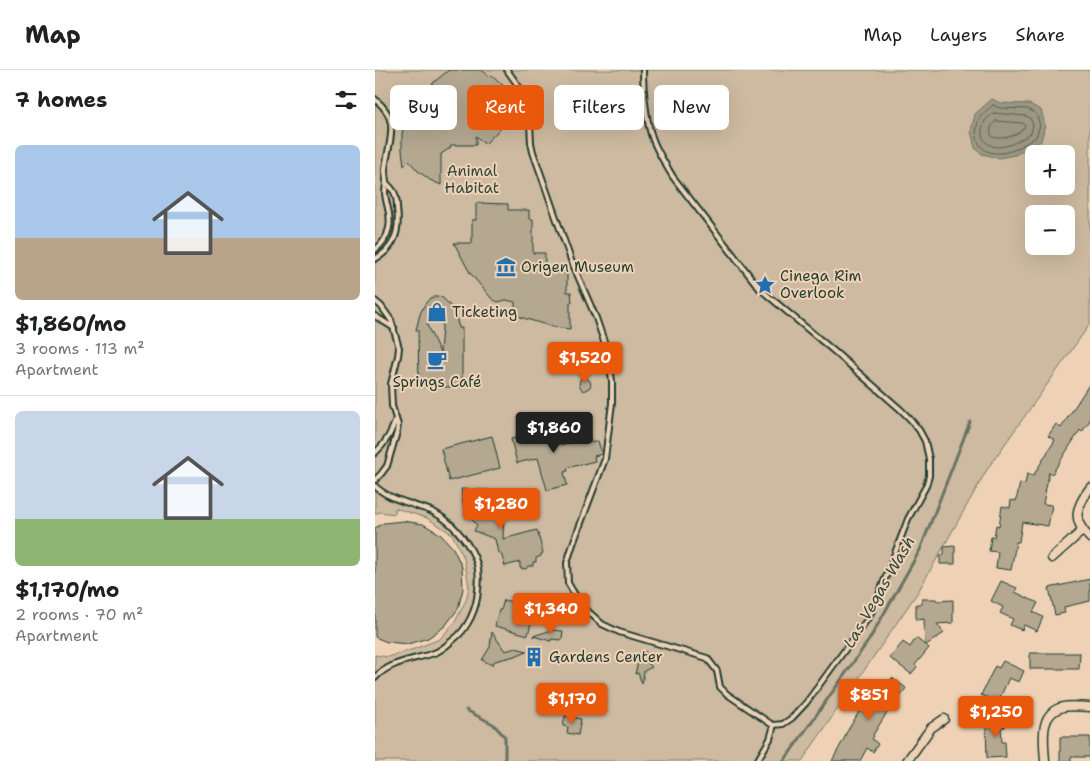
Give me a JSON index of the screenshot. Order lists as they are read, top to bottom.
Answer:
{
  "water": ["Las Vegas Wash"],
  "parks": ["Animal Habitat"],
  "places": {
    "museum": ["Origen Museum"],
    "place": ["Cinega Rim Overlook"],
    "shop": ["Ticketing"],
    "cafe": ["Springs Café"],
    "building": ["Gardens Center"]
  },
  "page": {
    "header": "Map",
    "nav": ["Map", "Layers", "Share"],
    "heading": "7 homes",
    "chip": [
      "Buy",
      "Rent",
      "Filters",
      "New"
    ],
    "list": [
      {
        "name": "$1,860/mo",
        "note": "3 rooms · 113 m² · Apartment"
      },
      {
        "name": "$1,170/mo",
        "note": "2 rooms · 70 m² · Apartment"
      }
    ],
    "map_buttons": ["+", "−"],
    "price": [
      "$1,520",
      "$1,860",
      "$1,280",
      "$1,340",
      "$851",
      "$1,170",
      "$1,250"
    ]
  }
}
